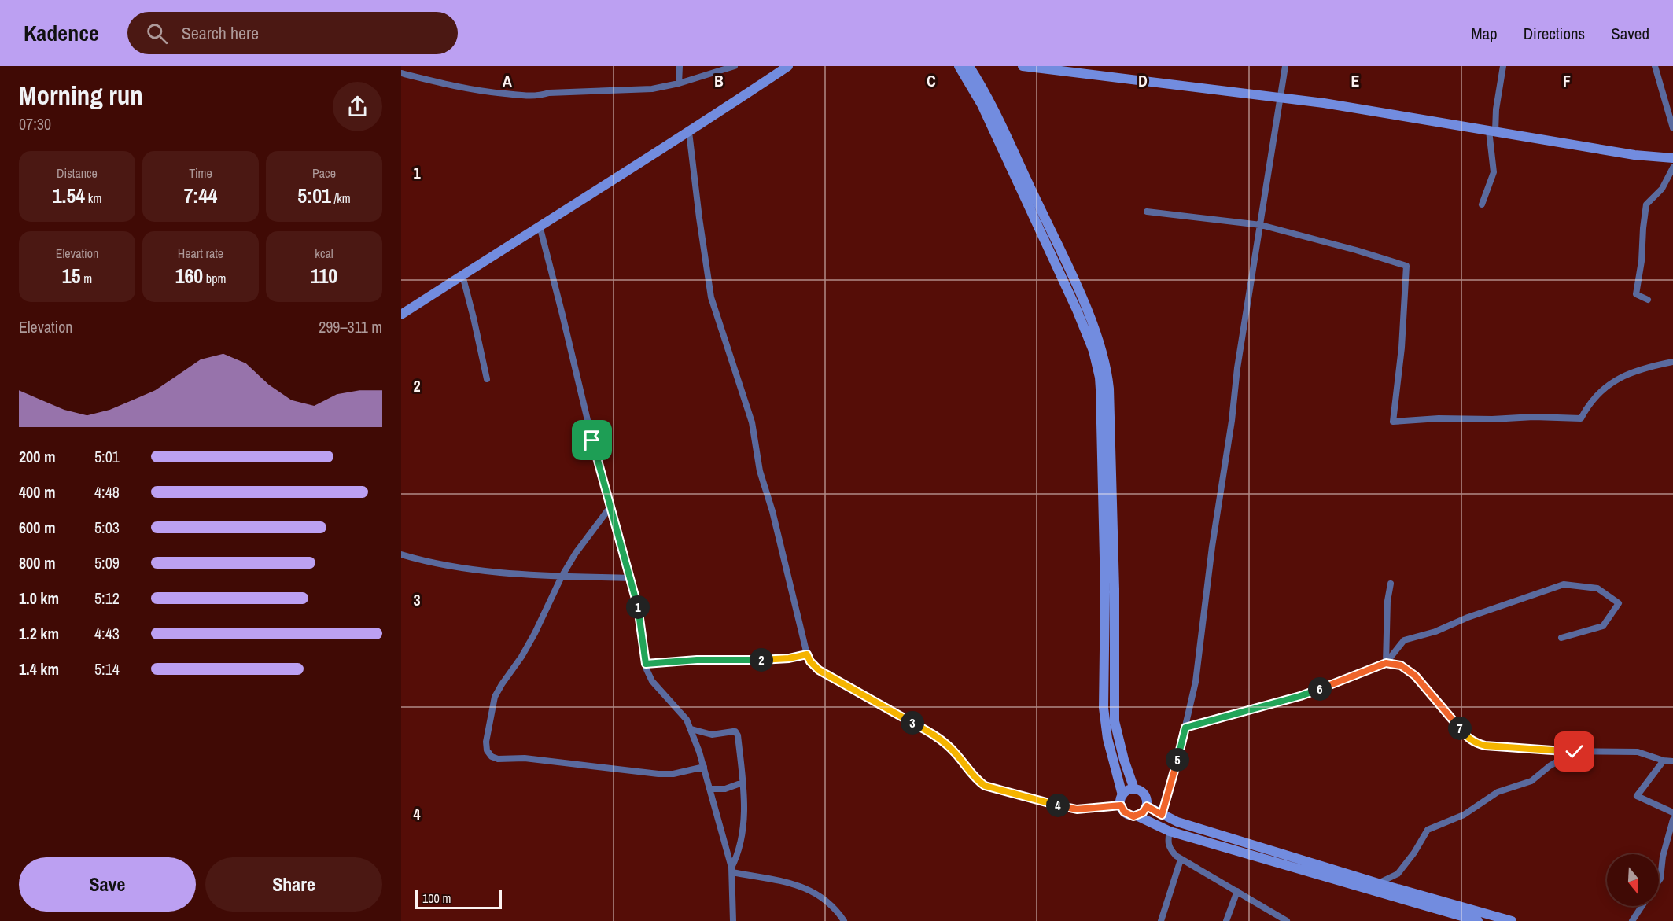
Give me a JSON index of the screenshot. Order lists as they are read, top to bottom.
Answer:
{
  "scale_bar": "100 m",
  "north": "bottom",
  "page": {
    "header": "Kadence",
    "search": "Search here",
    "nav": ["Map", "Directions", "Saved"],
    "heading": ["Morning run", "07:30"],
    "stats": [
      ["Distance", "1.54 km"],
      ["Time", "7:44"],
      ["Pace", "5:01 /km"],
      ["Elevation", "15 m"],
      ["Heart rate", "160 bpm"],
      ["kcal", "110"]
    ],
    "chart": ["Elevation", "299–311 m"],
    "list": [
      {
        "name": "200 m",
        "note": "5:01"
      },
      {
        "name": "400 m",
        "note": "4:48"
      },
      {
        "name": "600 m",
        "note": "5:03"
      },
      {
        "name": "800 m",
        "note": "5:09"
      },
      {
        "name": "1.0 km",
        "note": "5:12"
      },
      {
        "name": "1.2 km",
        "note": "4:43"
      },
      {
        "name": "1.4 km",
        "note": "5:14"
      }
    ],
    "pins": [
      "1",
      "2",
      "6",
      "3",
      "7",
      "5",
      "4"
    ],
    "buttons": ["Save", "Share"],
    "scale": "100 m"
  },
  "grid": {
    "columns": [
      "A",
      "B",
      "C",
      "D",
      "E",
      "F"
    ],
    "rows": [
      "1",
      "2",
      "3",
      "4"
    ]
  }
}
